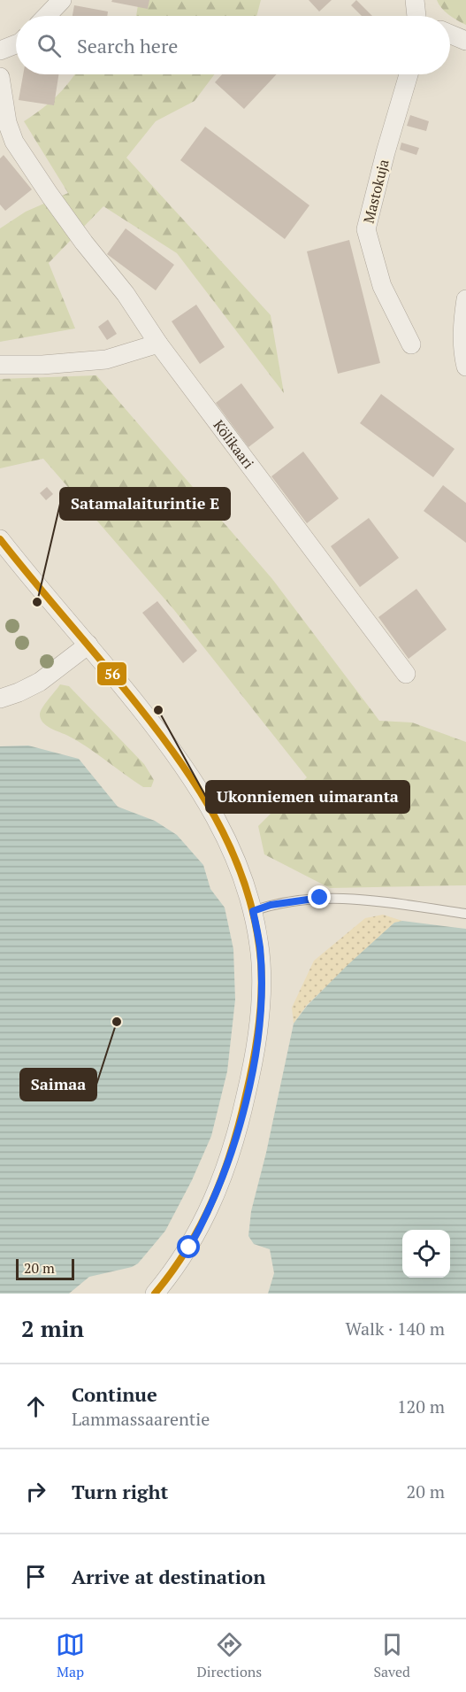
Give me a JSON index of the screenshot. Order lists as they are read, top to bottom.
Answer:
{
  "streets": {
    "street": ["Mastokuja", "Kölikaari"]
  },
  "places": ["Satamalaiturintie E", "Ukonniemen uimaranta", "Saimaa"],
  "lines": ["transit line 56"],
  "scale_bar": "20 m",
  "page": {
    "search": "Search here",
    "scale": "20 m",
    "heading": ["2 min", "Walk · 140 m"],
    "list": [
      ["Continue", "Lammassaarentie", "120 m"],
      ["Turn right", "20 m"],
      "Arrive at destination"
    ],
    "nav": ["Map", "Directions", "Saved"]
  }
}
